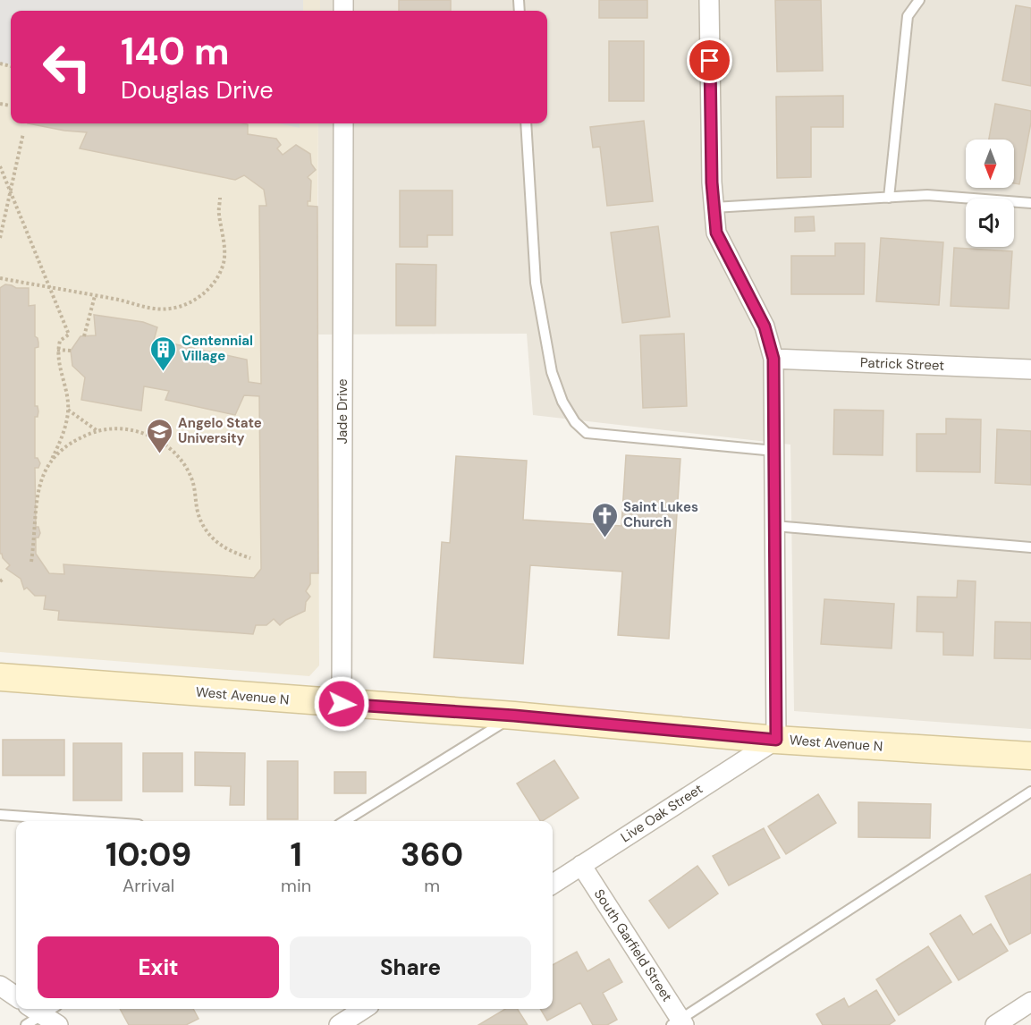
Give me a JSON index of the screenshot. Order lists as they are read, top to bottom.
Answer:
{
  "streets": {
    "main road": ["West Avenue N"],
    "street": [
      "Patrick Street",
      "Jade Drive",
      "Live Oak Street",
      "South Garfield Street"
    ]
  },
  "crossings": [
    ["Jade Drive", "West Avenue N"],
    ["West Avenue N", "Live Oak Street"],
    ["Live Oak Street", "South Garfield Street"]
  ],
  "places": {
    "building": ["Centennial Village"],
    "school or university": ["Angelo State University"],
    "church": ["Saint Lukes Church"]
  },
  "north": "bottom",
  "page": {
    "turn": ["140 m", "Douglas Drive"],
    "eta": [
      "10:09",
      "Arrival",
      "1",
      "min",
      "360",
      "m"
    ],
    "buttons": ["Exit", "Share"]
  }
}
